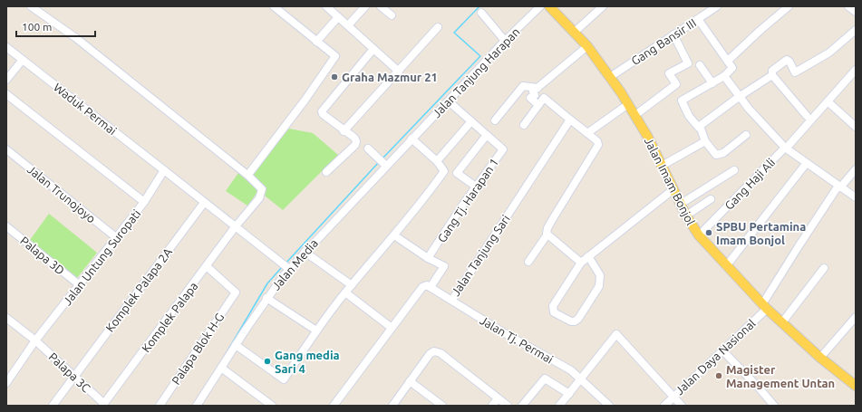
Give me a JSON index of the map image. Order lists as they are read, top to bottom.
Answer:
{
  "streets": {
    "main road": ["Jalan Imam Bonjol"],
    "street": [
      "Gang Bansir III",
      "Jalan Tanjung Harapan",
      "Waduk Permai",
      "Gang Haji Ali",
      "Jalan Trunojoyo",
      "Gang Tj. Harapan 1",
      "Palapa 3D",
      "Jalan Tanjung Sari",
      "Jalan Untung Suropati",
      "Jalan Media",
      "Komplek Palapa 2A",
      "Komplek Palapa",
      "Jalan Tj. Permai",
      "Palapa Blok H-G",
      "Jalan Daya Nasional",
      "Palapa 3C"
    ]
  },
  "crossings": [
    ["Gang Bansir III", "Jalan Imam Bonjol"],
    ["Jalan Tanjung Harapan", "Gang Tj. Harapan 1"],
    ["Jalan Tanjung Harapan", "Jalan Media"],
    ["Waduk Permai", "Jalan Media"],
    ["Waduk Permai", "Komplek Palapa 2A"],
    ["Waduk Permai", "Komplek Palapa"],
    ["Jalan Imam Bonjol", "Gang Haji Ali"],
    ["Jalan Imam Bonjol", "Jalan Daya Nasional"],
    ["Jalan Trunojoyo", "Jalan Untung Suropati"],
    ["Palapa 3D", "Jalan Untung Suropati"],
    ["Jalan Tanjung Sari", "Jalan Tj. Permai"],
    ["Jalan Untung Suropati", "Palapa 3C"],
    ["Komplek Palapa 2A", "Palapa 3C"],
    ["Komplek Palapa", "Palapa Blok H-G"],
    ["Komplek Palapa", "Palapa 3C"]
  ],
  "places": [
    "Graha Mazmur 21",
    "SPBU Pertamina Imam Bonjol",
    "Gang media Sari 4",
    "Magister Management Untan"
  ],
  "scale_bar": "100 m"
}
